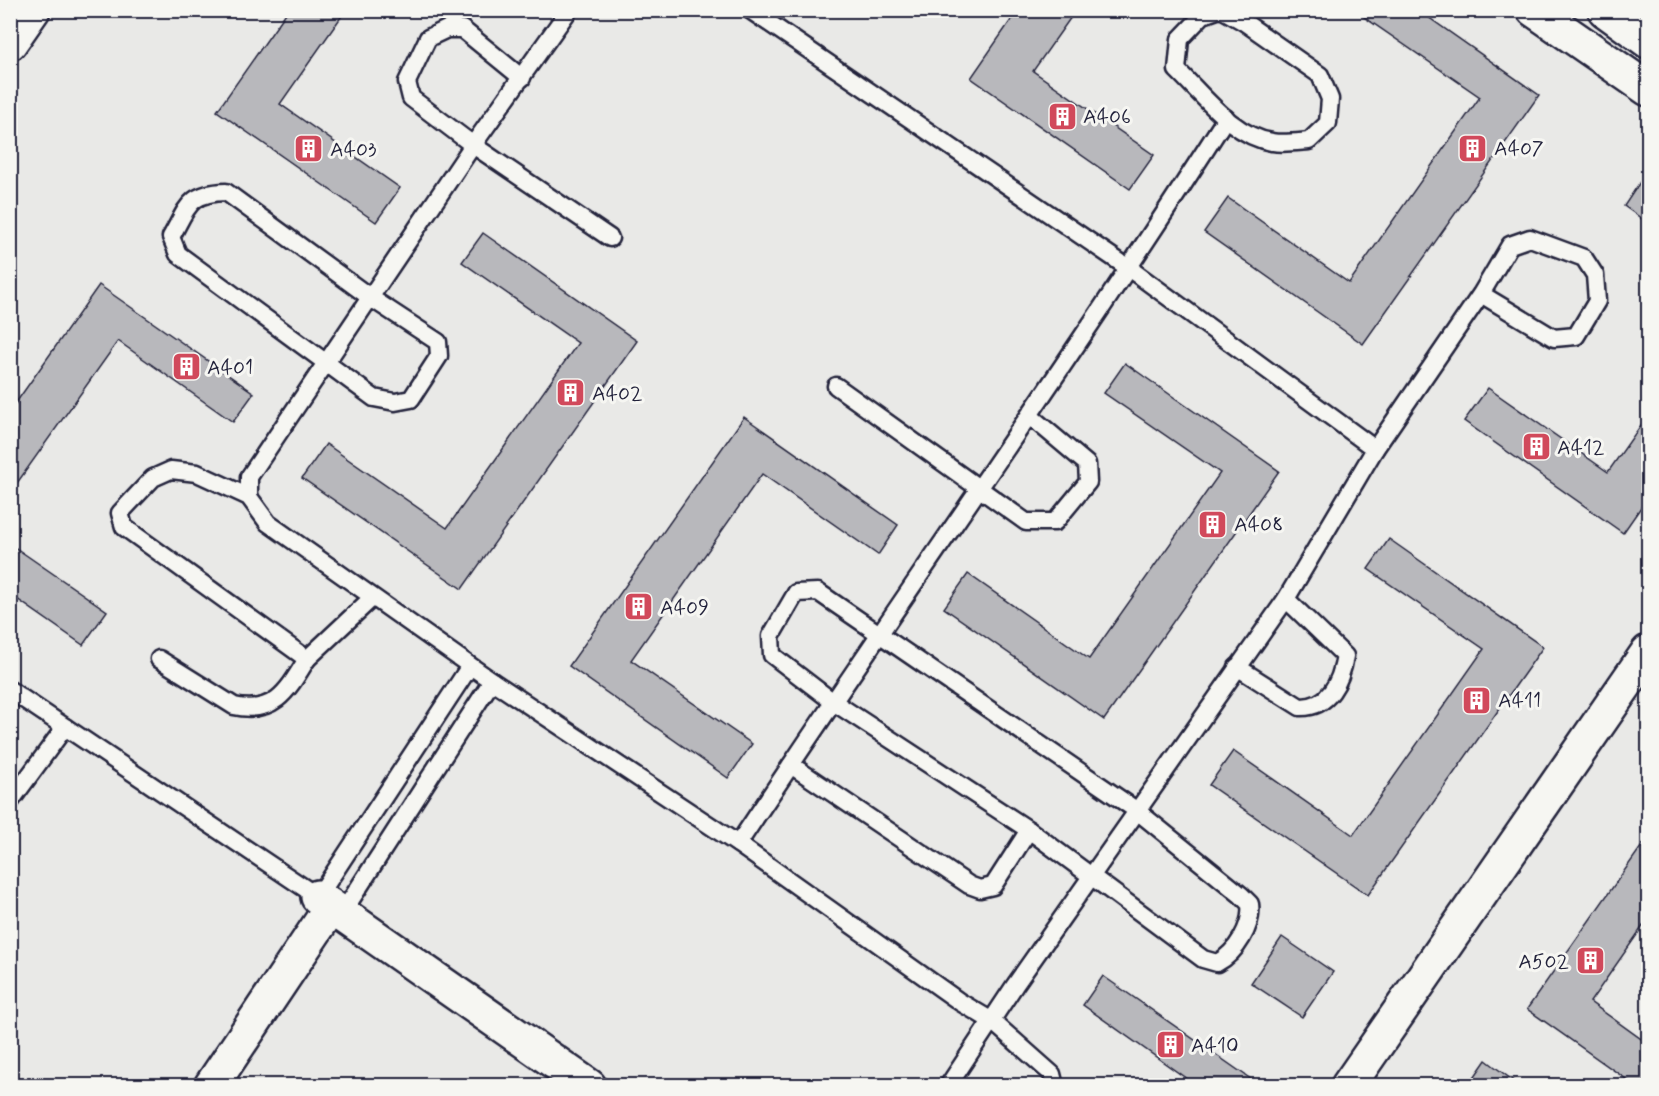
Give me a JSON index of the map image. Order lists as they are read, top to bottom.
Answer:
{
  "places": {
    "building": [
      "A406",
      "A407",
      "A403",
      "A401",
      "A402",
      "A412",
      "A408",
      "A409",
      "A411",
      "A502",
      "A410"
    ]
  }
}
